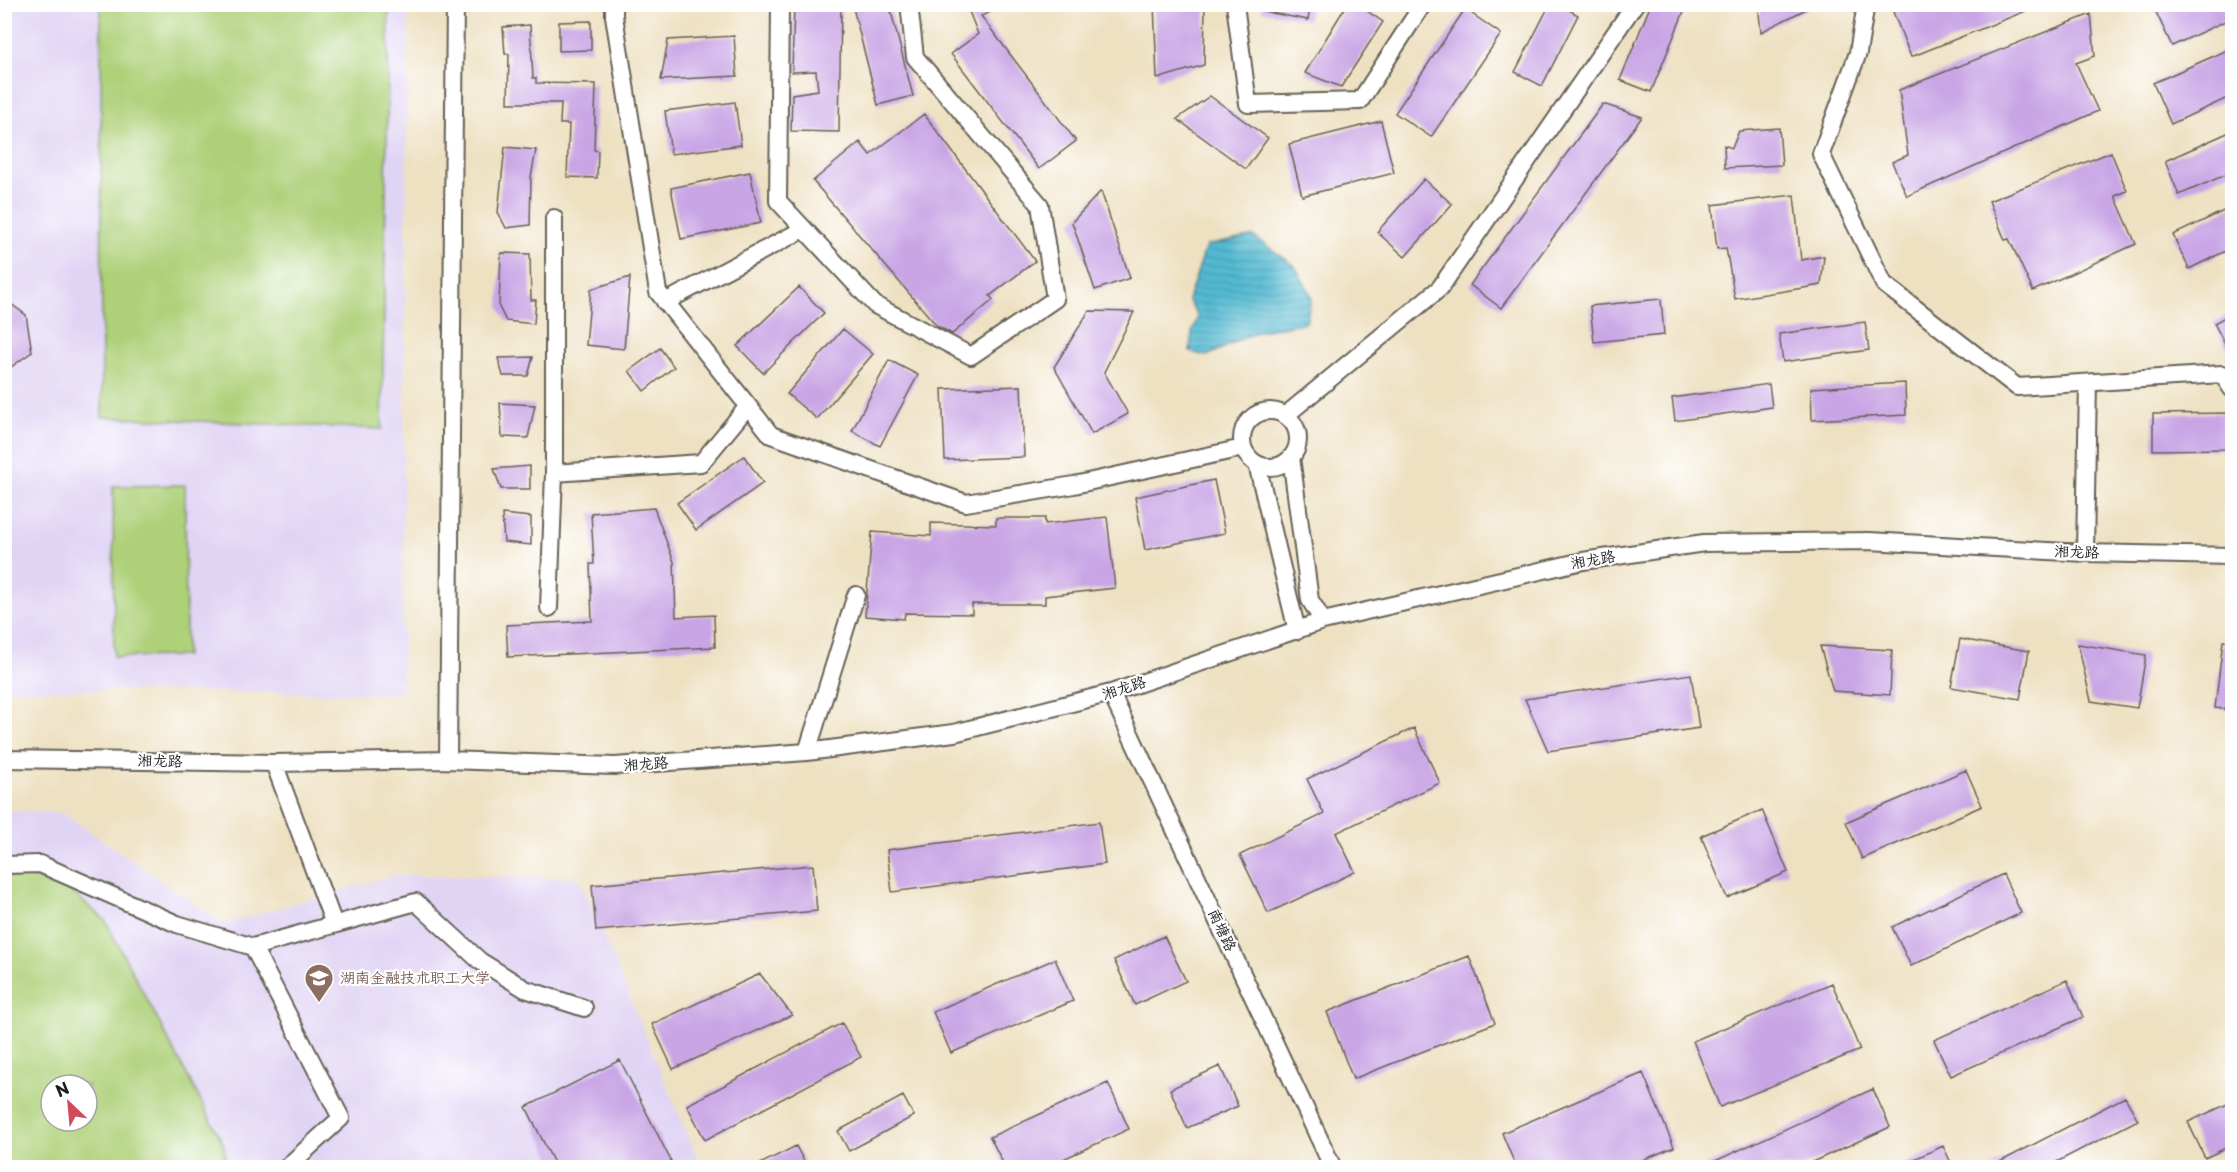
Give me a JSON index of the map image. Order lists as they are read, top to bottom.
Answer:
{
  "streets": {
    "street": ["湘龙路", "南塘路"]
  },
  "crossings": [
    ["湘龙路", "南塘路"]
  ],
  "places": {
    "school or university": ["湖南金融技术职工大学"]
  },
  "north": "top left"
}
